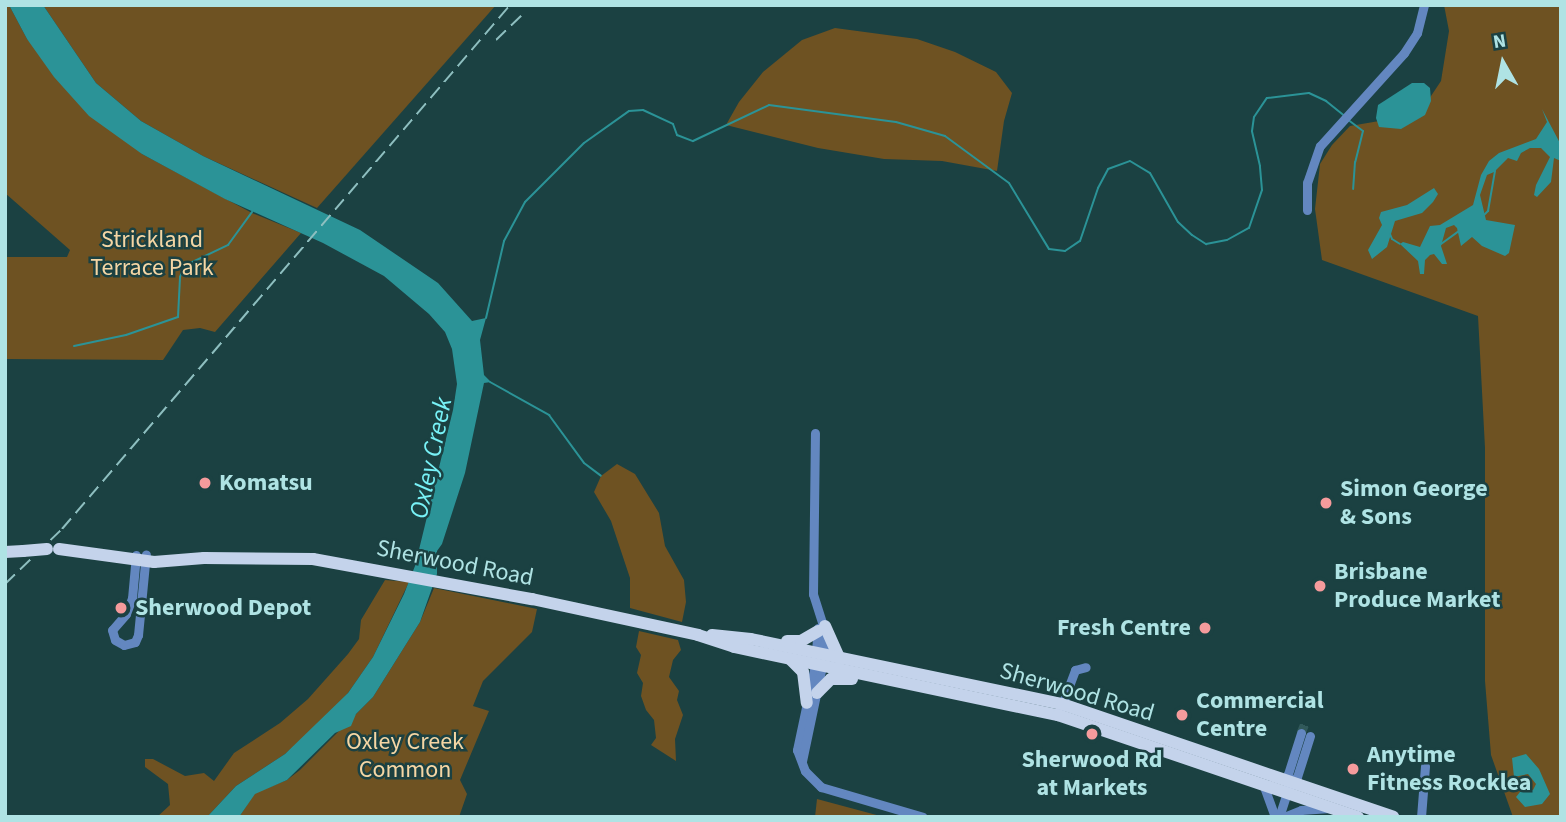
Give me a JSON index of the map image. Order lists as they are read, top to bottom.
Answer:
{
  "streets": {
    "main road": ["Sherwood Road"]
  },
  "water": ["Oxley Creek"],
  "parks": ["Strickland Terrace Park", "Oxley Creek Common"],
  "places": [
    "Komatsu",
    "Simon George & Sons",
    "Brisbane Produce Market",
    "Sherwood Depot",
    "Fresh Centre",
    "Commercial Centre",
    "Sherwood Rd at Markets",
    "Anytime Fitness Rocklea"
  ],
  "north": "top"
}
